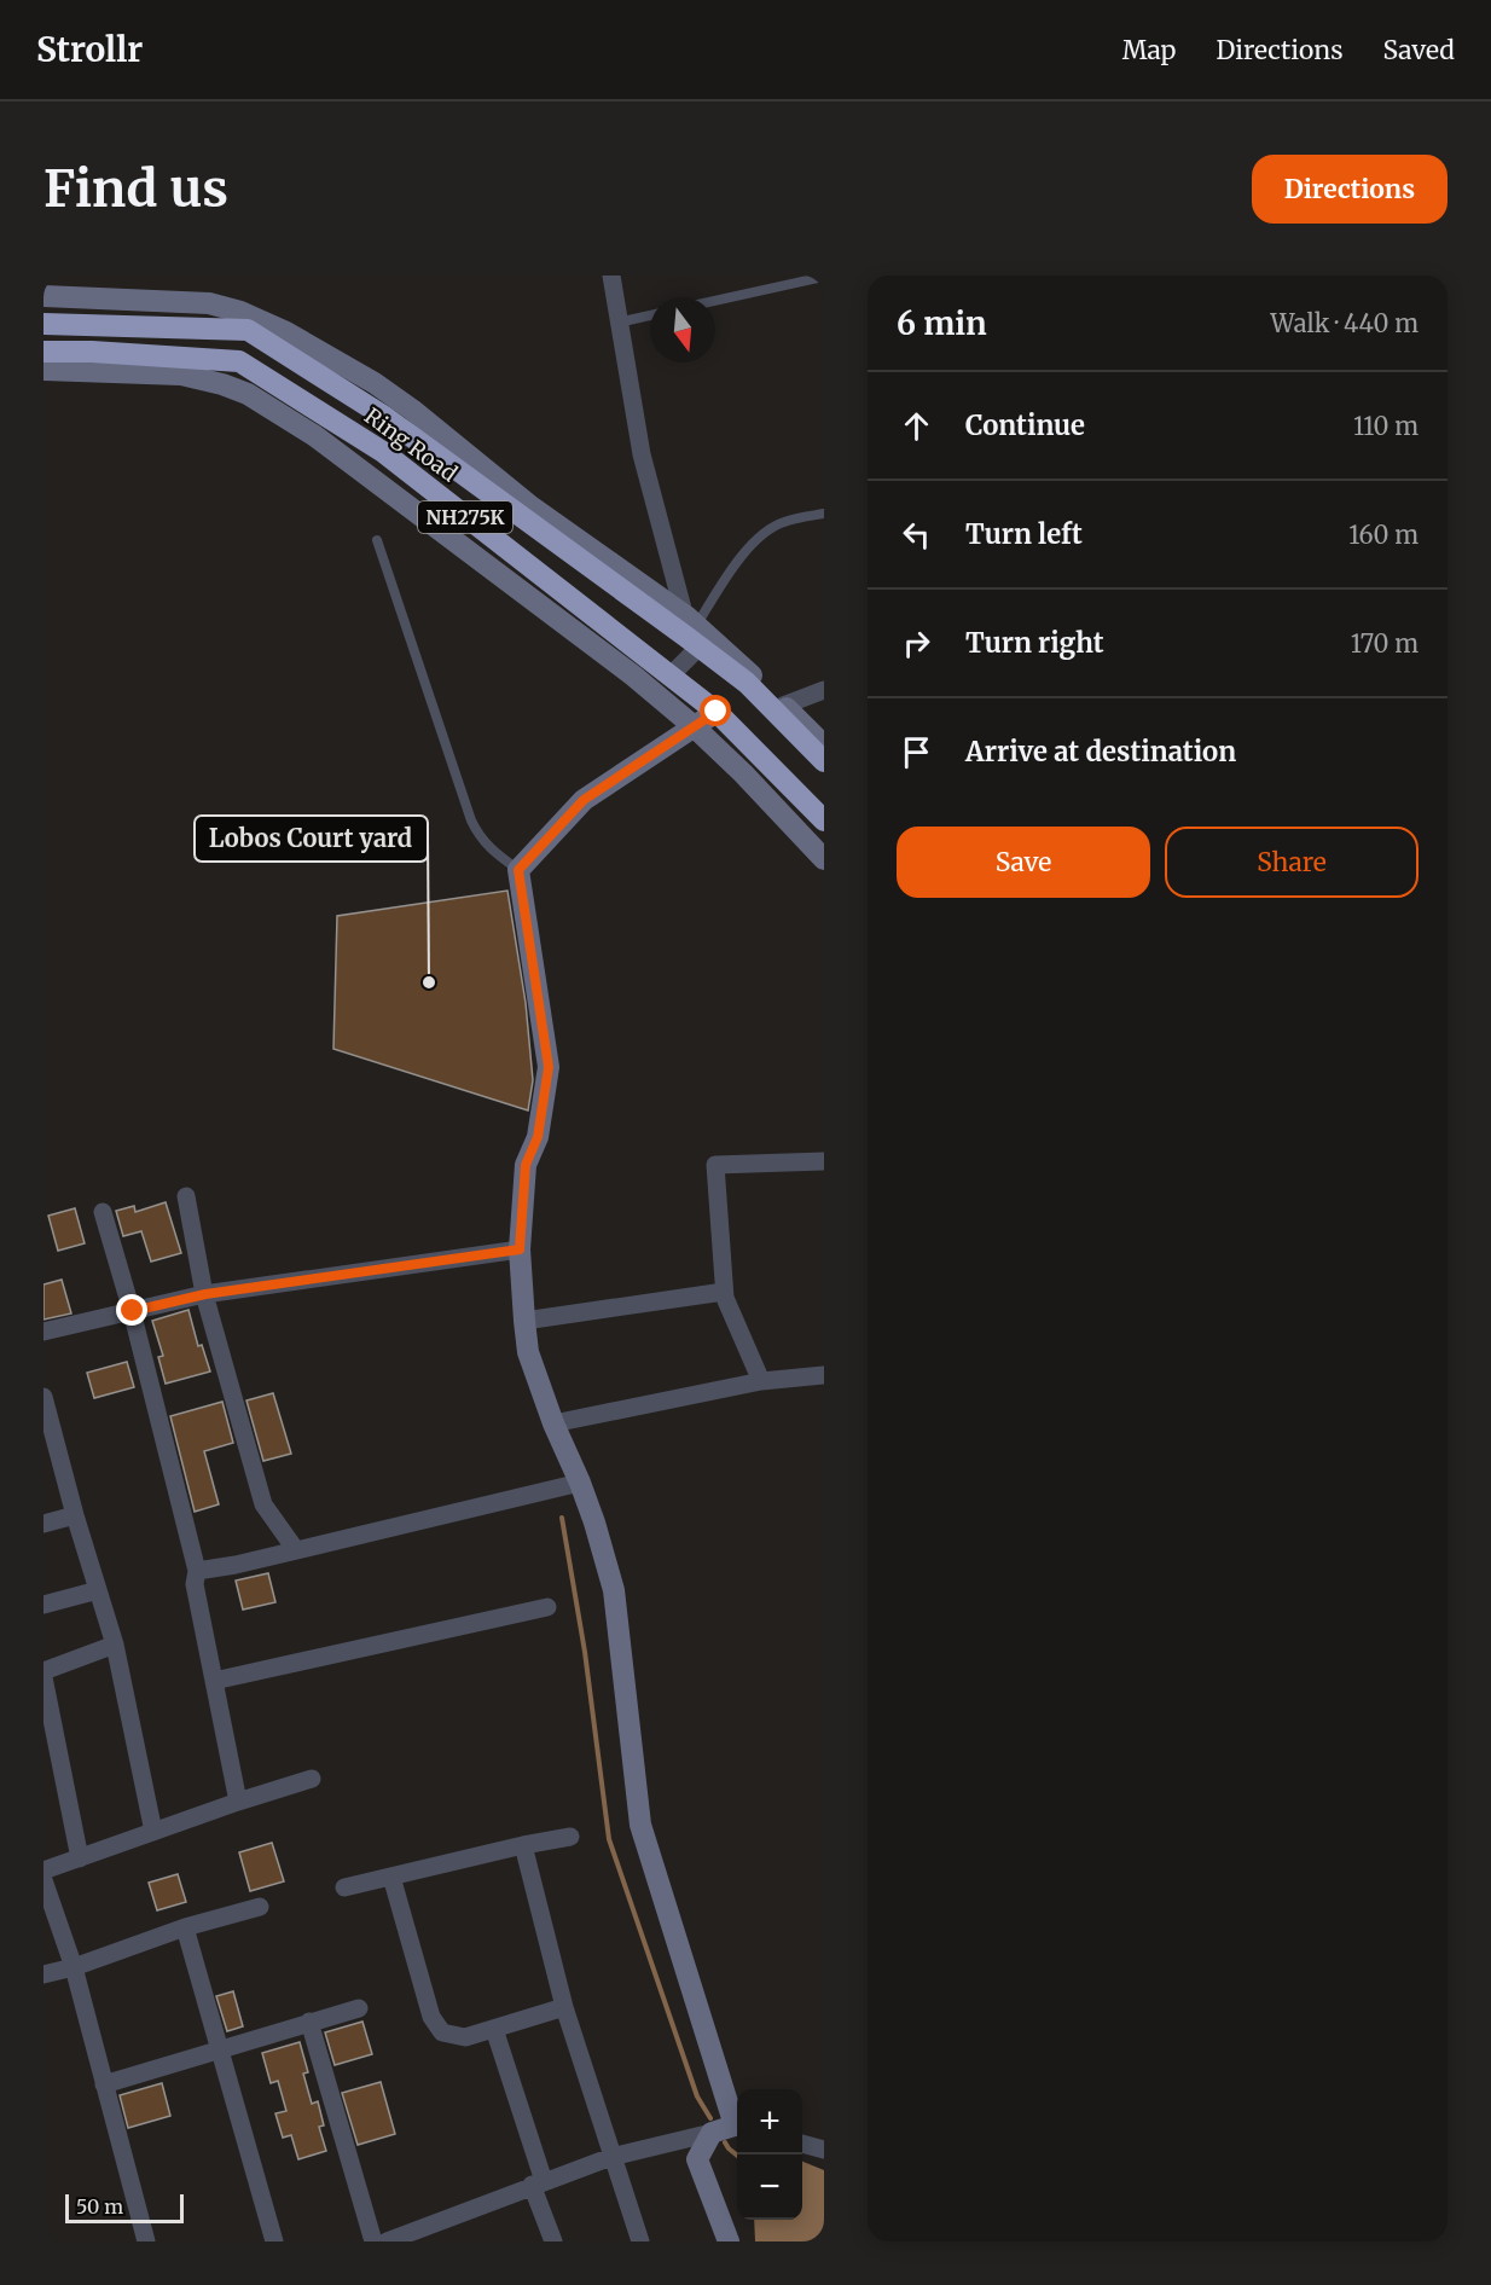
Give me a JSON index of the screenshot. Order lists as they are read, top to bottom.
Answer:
{
  "streets": {
    "highway": ["Ring Road", "NH275K"]
  },
  "places": ["Lobos Court yard"],
  "scale_bar": "50 m",
  "north": "bottom",
  "page": {
    "header": "Strollr",
    "nav": ["Map", "Directions", "Saved"],
    "buttons": [
      "Directions",
      ["Save", "Share"]
    ],
    "title": "Find us",
    "heading": ["6 min", "Walk · 440 m"],
    "list": [
      ["Continue", "110 m"],
      ["Turn left", "160 m"],
      ["Turn right", "170 m"],
      "Arrive at destination"
    ],
    "map_buttons": ["+", "−"],
    "scale": "50 m"
  }
}
